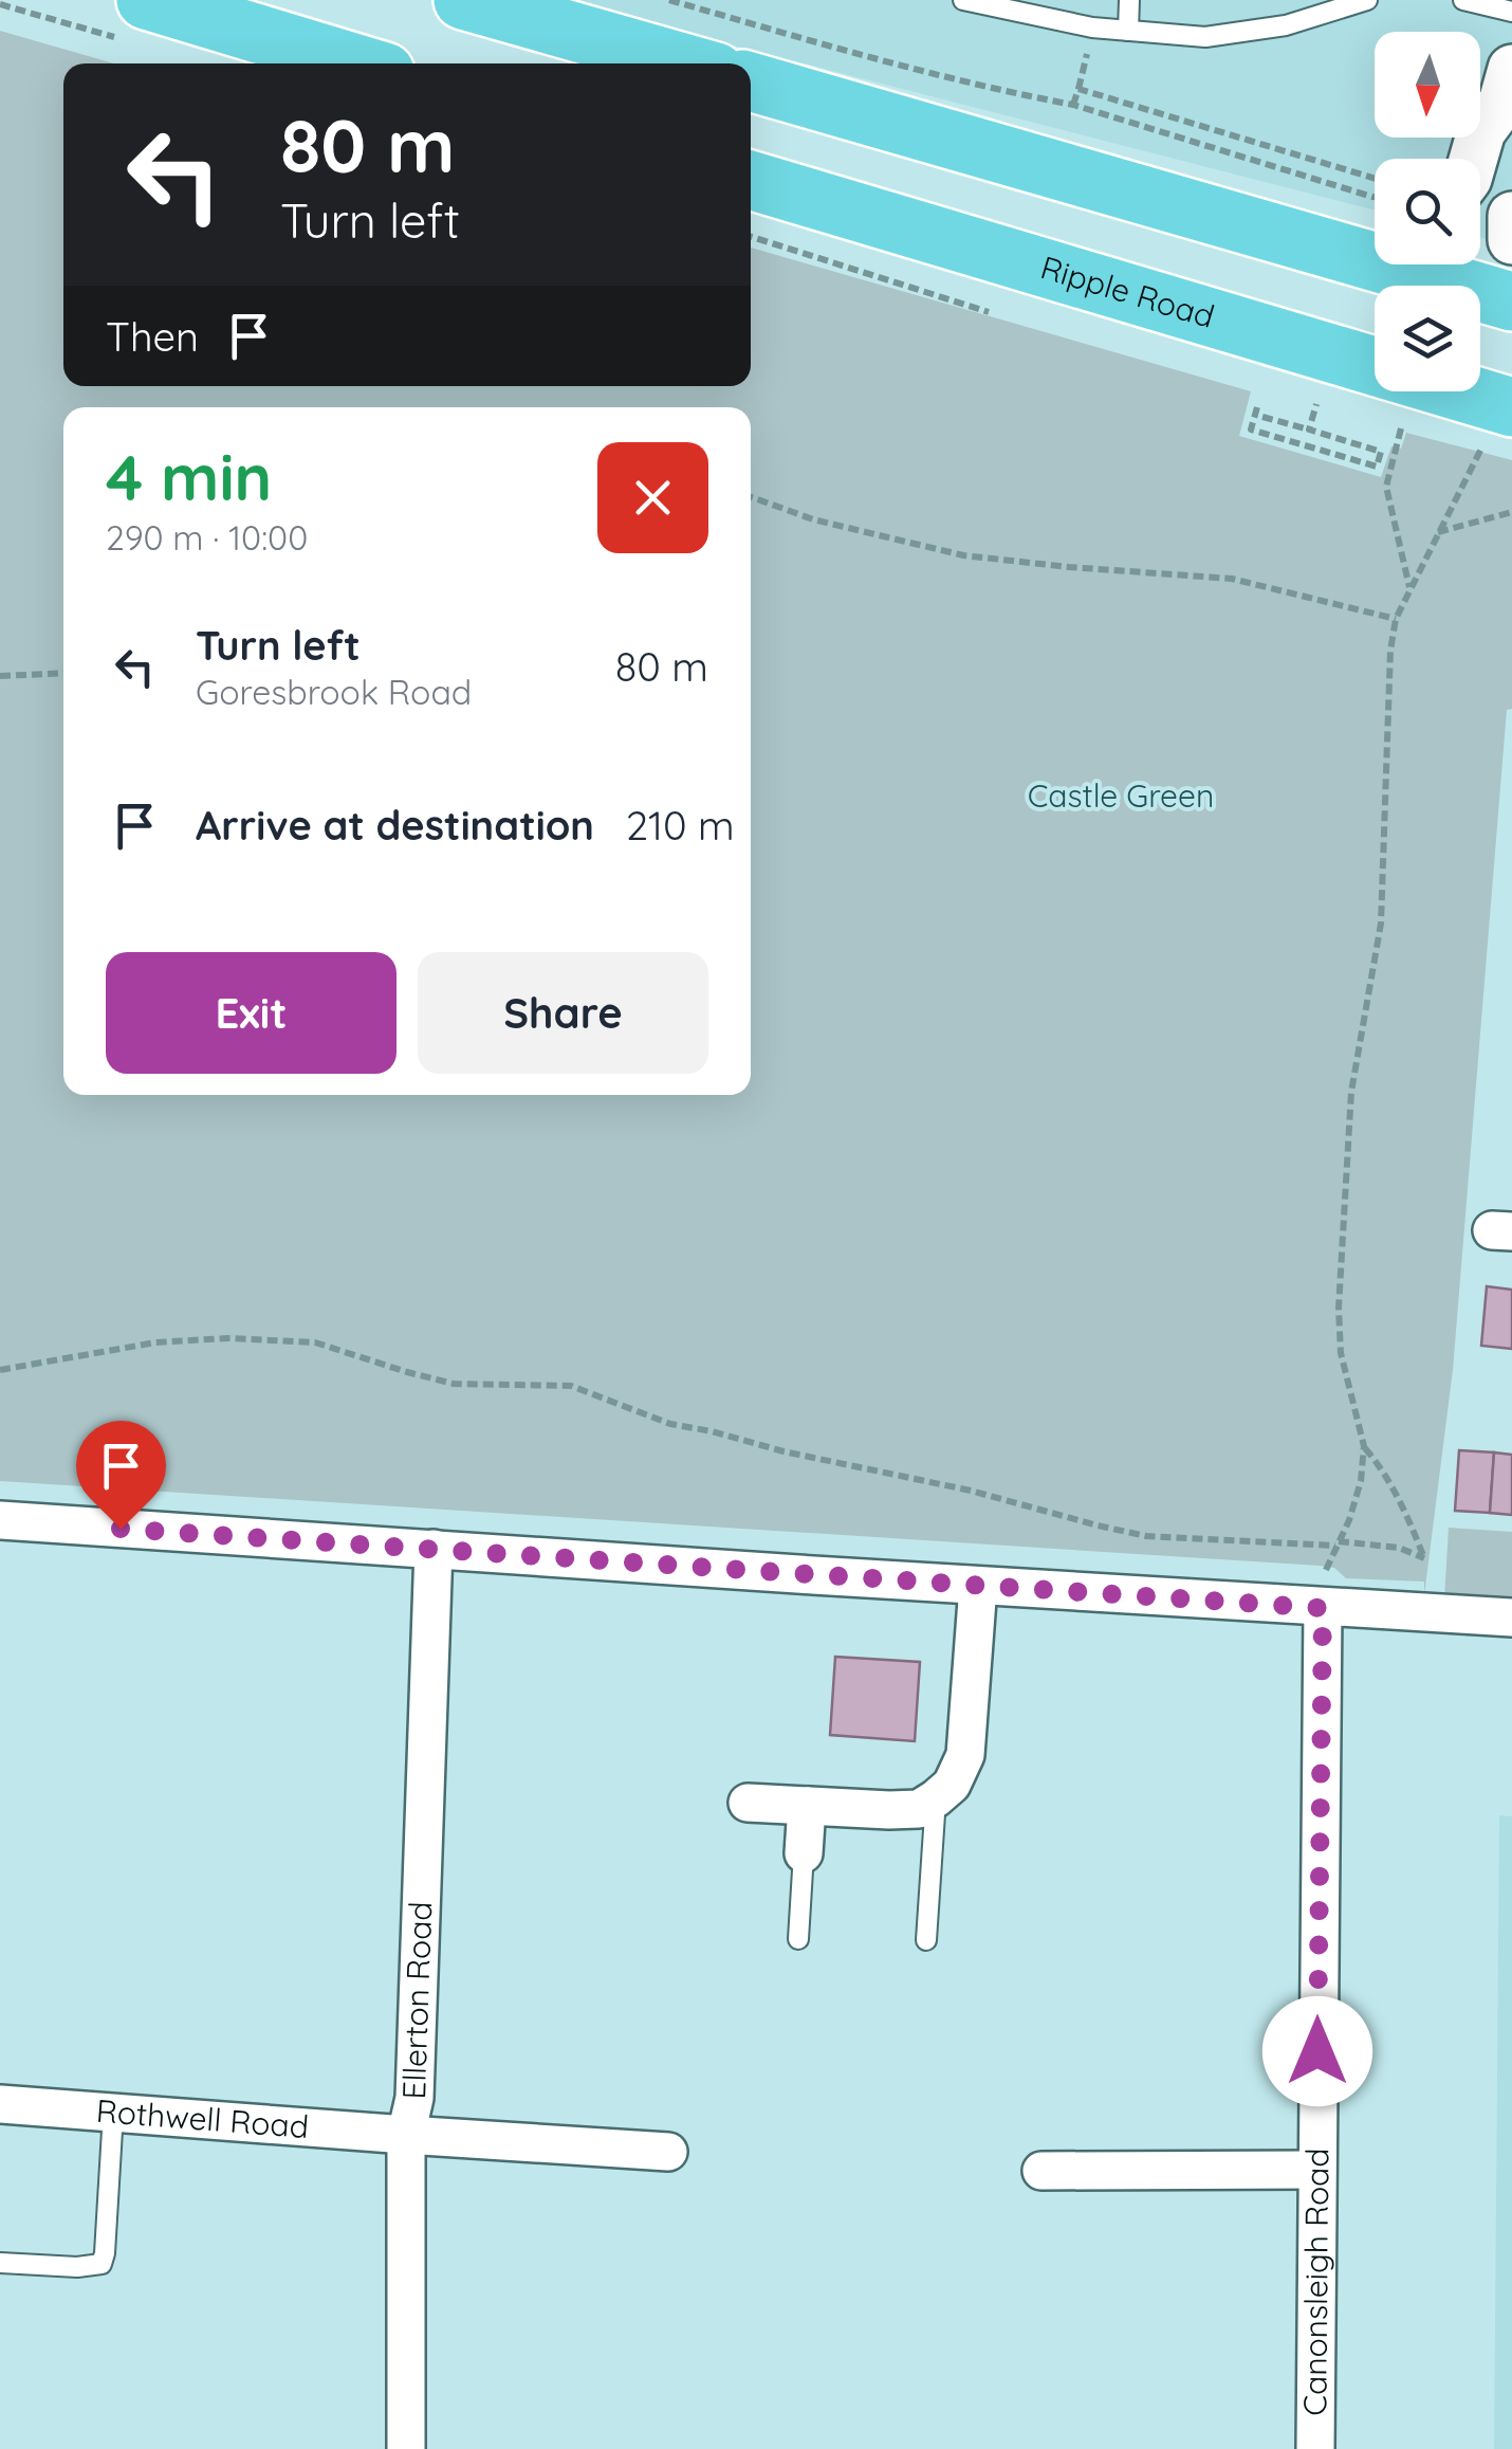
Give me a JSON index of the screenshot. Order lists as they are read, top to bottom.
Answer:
{
  "streets": {
    "highway": ["Ripple Road"],
    "street": ["Ellerton Road", "Rothwell Road", "Canonsleigh Road"]
  },
  "crossings": [
    ["Ellerton Road", "Rothwell Road"]
  ],
  "parks": ["Castle Green"],
  "north": "bottom",
  "page": {
    "turn": ["80 m", "Turn left"],
    "then": "Then",
    "heading": ["4 min", "290 m · 10:00"],
    "list": [
      {
        "name": "Turn left",
        "note": "Goresbrook Road",
        "value": "80 m"
      },
      {
        "name": "Arrive at destination",
        "value": "210 m"
      }
    ],
    "buttons": ["Exit", "Share"]
  }
}
